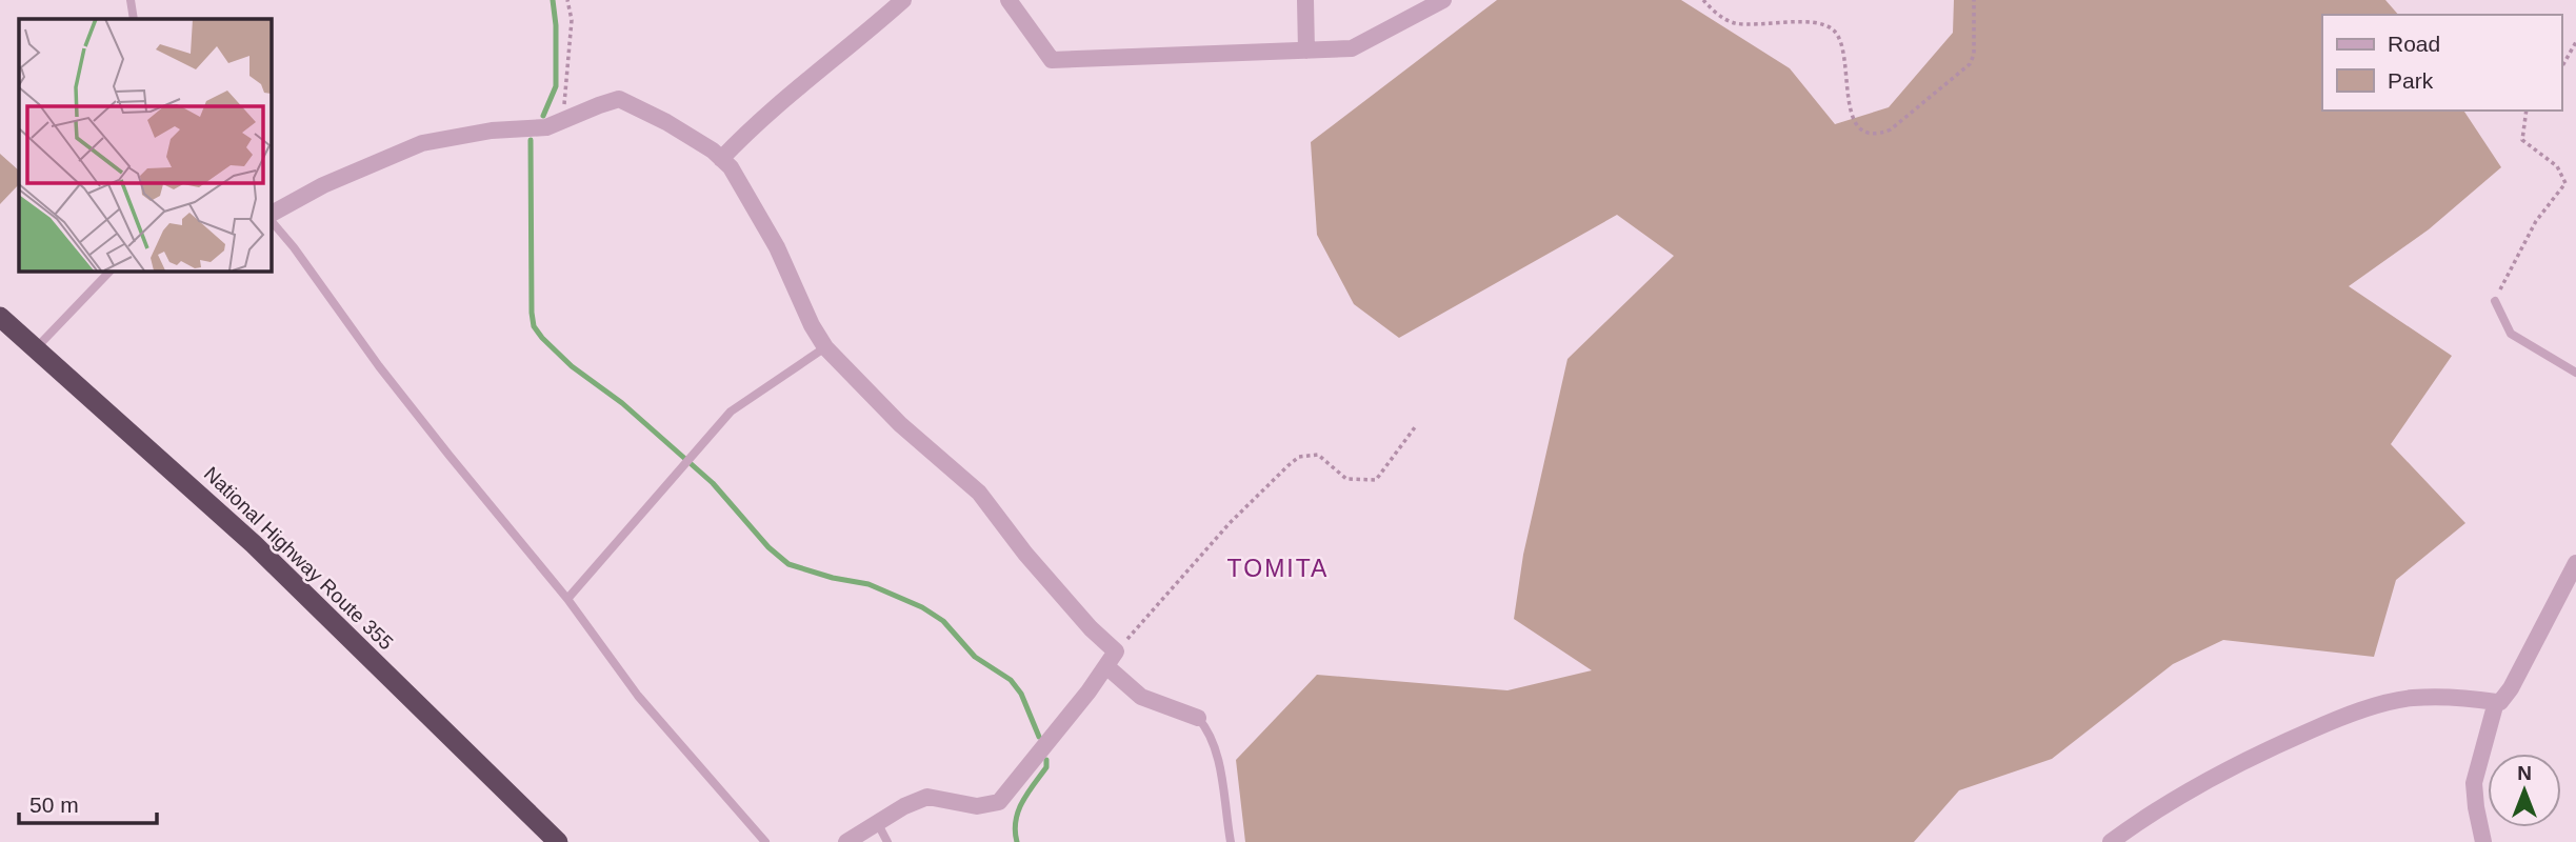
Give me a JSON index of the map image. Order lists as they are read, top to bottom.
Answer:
{
  "streets": {
    "highway": ["National Highway Route 355"]
  },
  "districts": ["TOMITA"],
  "legend": ["Road", "Park"],
  "scale_bar": "50 m",
  "north": "top"
}
